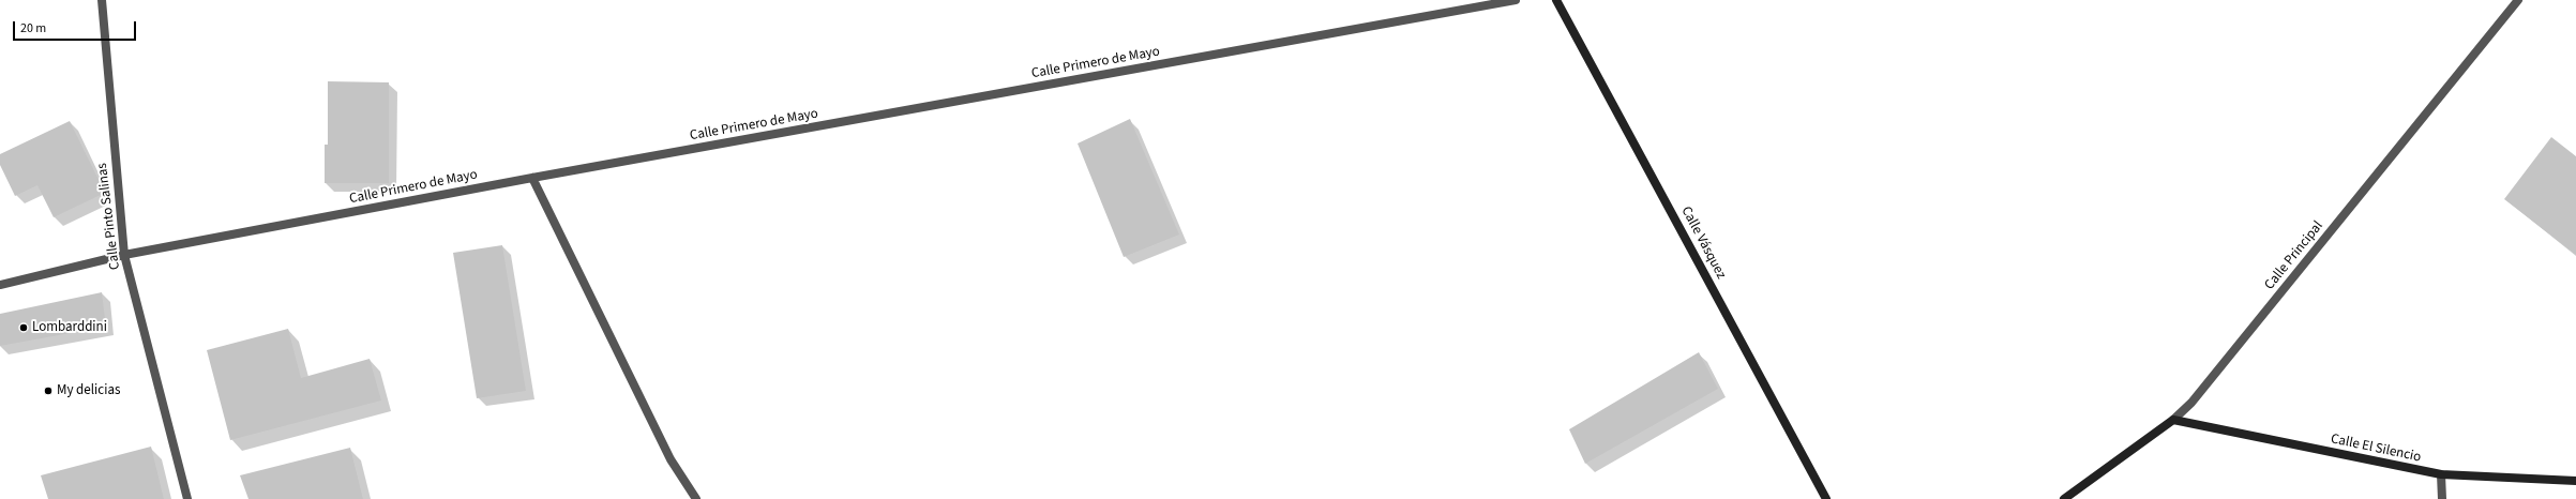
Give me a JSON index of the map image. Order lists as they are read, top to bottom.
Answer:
{
  "streets": {
    "street": [
      "Calle Primero de Mayo",
      "Calle Pinto Salinas",
      "Calle Vásquez",
      "Calle Principal",
      "Calle El Silencio"
    ]
  },
  "crossings": [
    ["Calle Primero de Mayo", "Calle Pinto Salinas"],
    ["Calle Principal", "Calle El Silencio"]
  ],
  "places": ["Lombarddini", "My delicias"],
  "scale_bar": "20 m"
}
